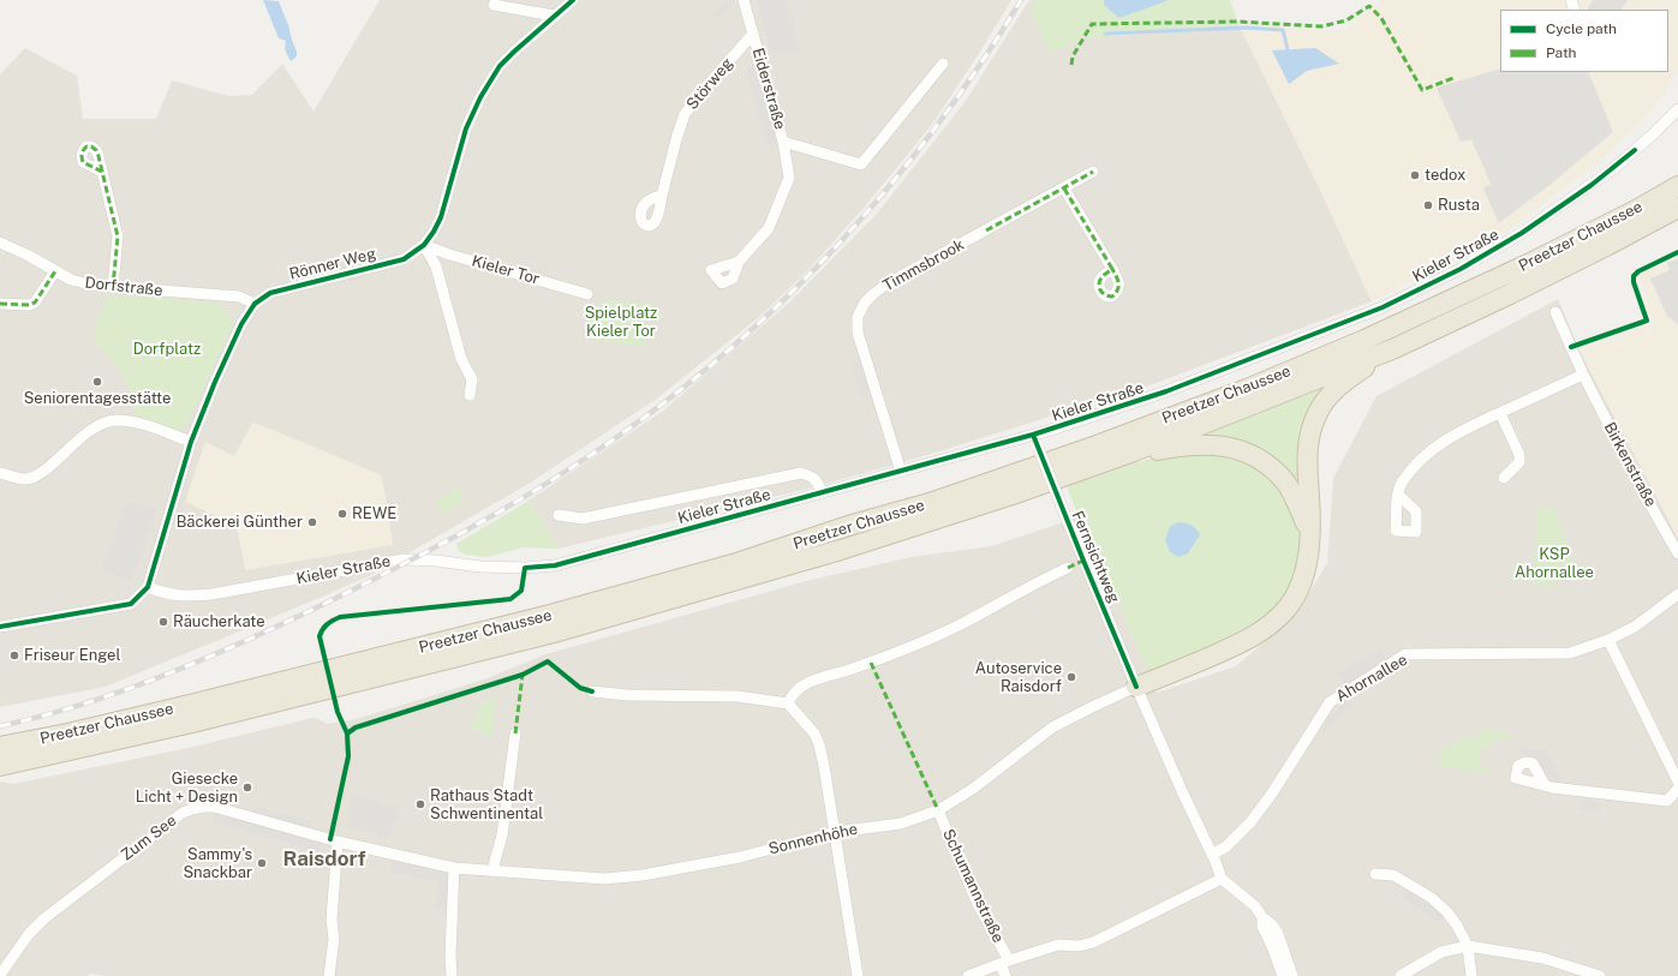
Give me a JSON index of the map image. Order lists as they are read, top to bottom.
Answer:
{
  "streets": {
    "highway": ["Preetzer Chaussee"],
    "street": [
      "Störweg",
      "Eiderstraße",
      "Kieler Straße",
      "Rönner Weg",
      "Timmsbrook",
      "Kieler Tor",
      "Dorfstraße",
      "Birkenstraße",
      "Fernsichtweg",
      "Ahornallee",
      "Zum See",
      "Sonnenhöhe",
      "Schumannstraße"
    ]
  },
  "crossings": [
    ["Störweg", "Eiderstraße"],
    ["Kieler Straße", "Rönner Weg"],
    ["Kieler Straße", "Timmsbrook"],
    ["Kieler Straße", "Fernsichtweg"],
    ["Rönner Weg", "Kieler Tor"],
    ["Rönner Weg", "Dorfstraße"],
    ["Fernsichtweg", "Ahornallee"],
    ["Fernsichtweg", "Sonnenhöhe"],
    ["Zum See", "Sonnenhöhe"],
    ["Sonnenhöhe", "Schumannstraße"]
  ],
  "districts": ["Raisdorf"],
  "parks": ["Spielplatz Kieler Tor", "Dorfplatz", "KSP Ahornallee"],
  "places": [
    "tedox",
    "Rusta",
    "Seniorentagesstätte",
    "REWE",
    "Bäckerei Günther",
    "Räucherkate",
    "Friseur Engel",
    "Autoservice Raisdorf",
    "Giesecke Licht + Design",
    "Rathaus Stadt Schwentinental",
    "Sammy's Snackbar"
  ],
  "legend": ["Cycle path", "Path"]
}
